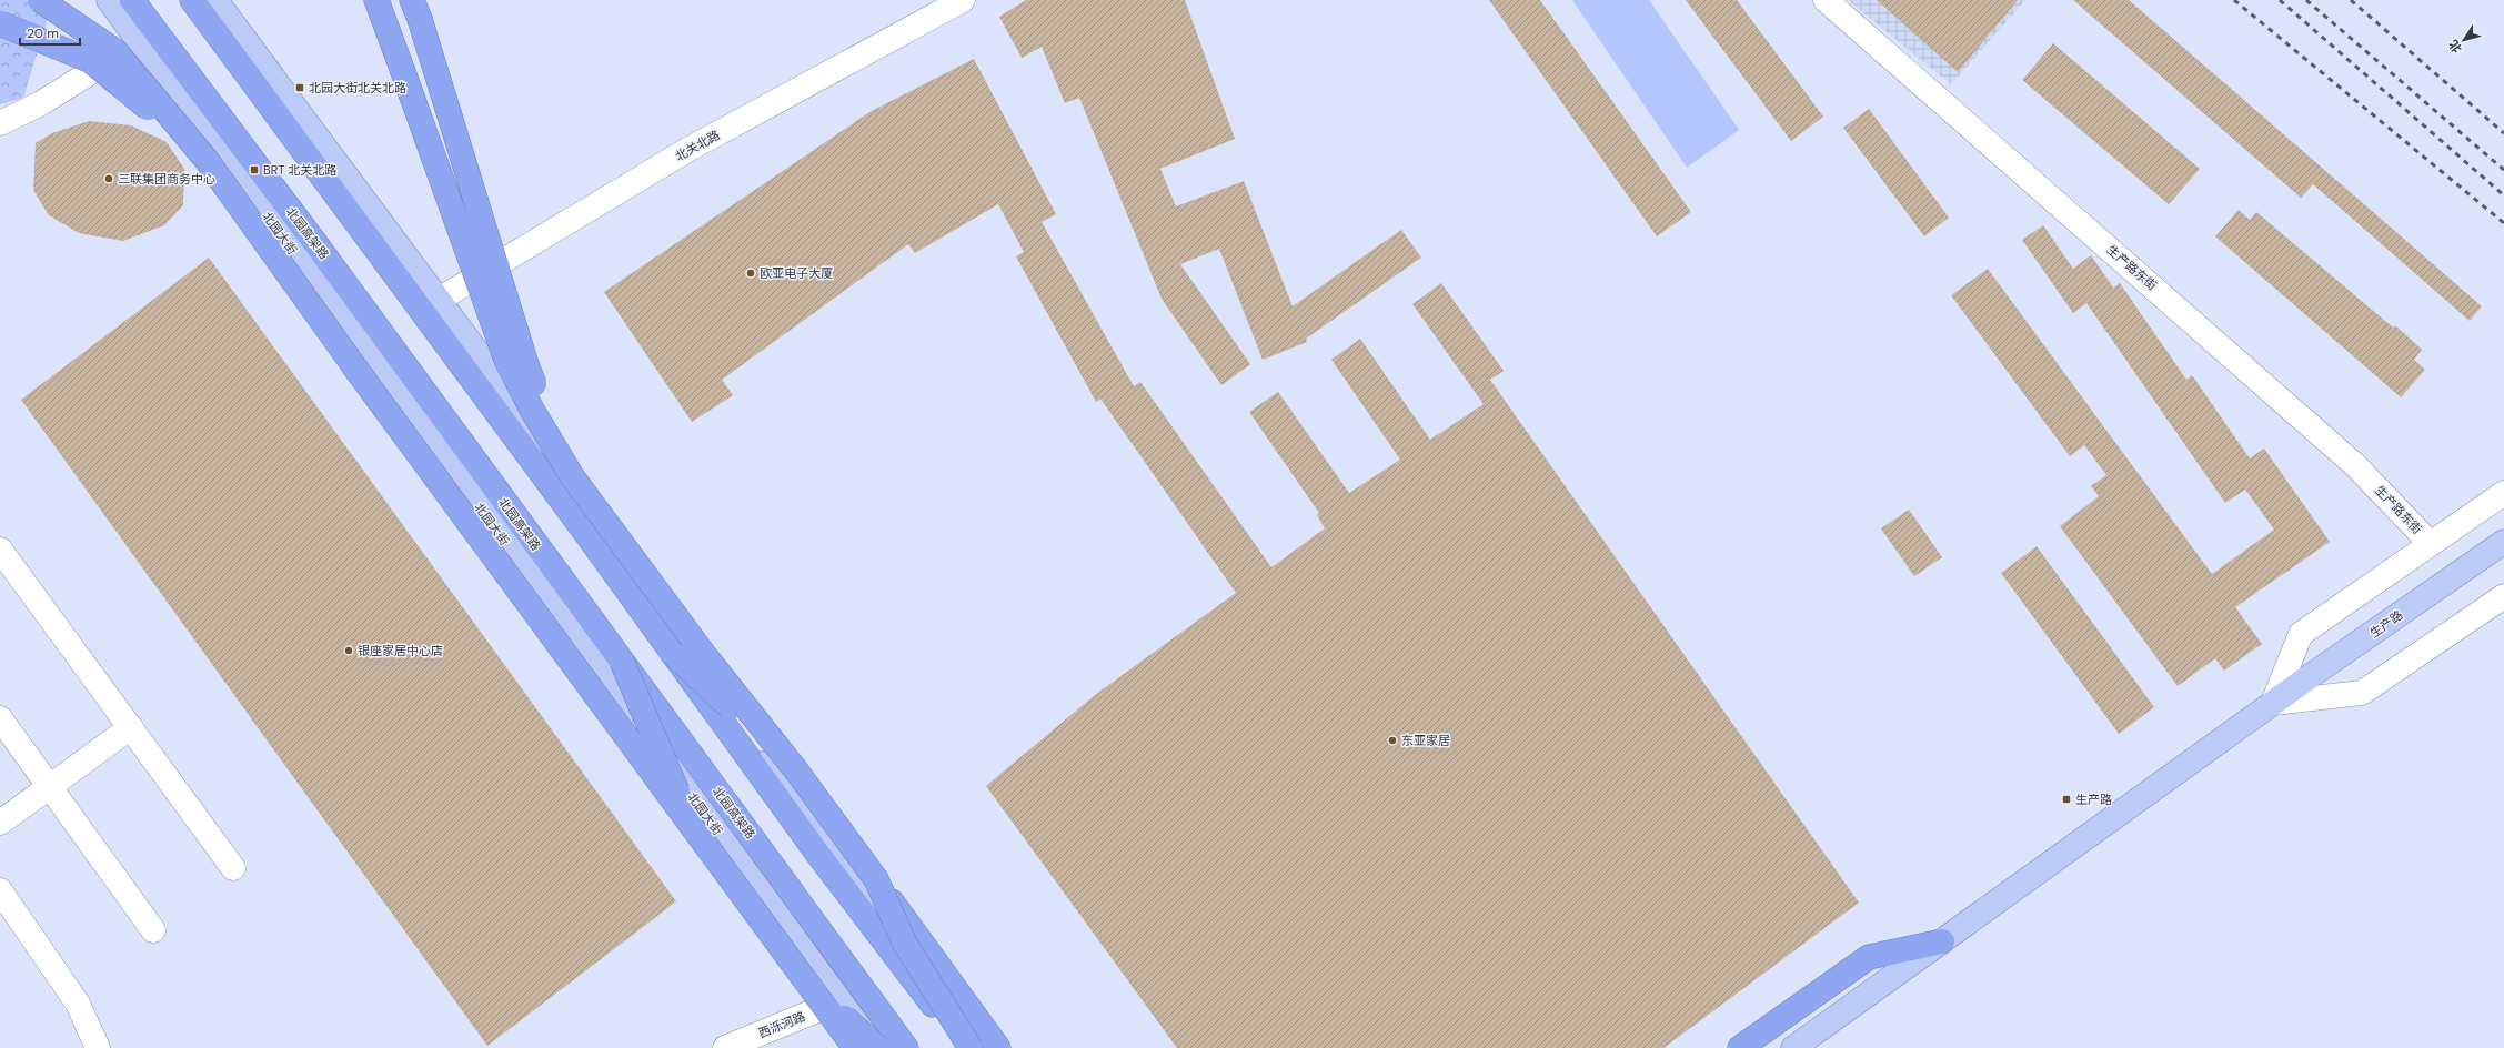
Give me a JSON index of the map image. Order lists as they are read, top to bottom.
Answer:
{
  "streets": {
    "highway": ["北园高架路"],
    "main road": ["北园大街", "生产路"],
    "street": ["北关北路", "生产路东街", "西泺河路"]
  },
  "crossings": [
    ["北园大街", "西泺河路"]
  ],
  "places": {
    "transit": ["北园大街北关北路", "BRT 北关北路", "生产路"],
    "other": [
      "三联集团商务中心",
      "欧亚电子大厦",
      "银座家居中心店",
      "东亚家居"
    ]
  },
  "scale_bar": "20 m",
  "north": "bottom left"
}
